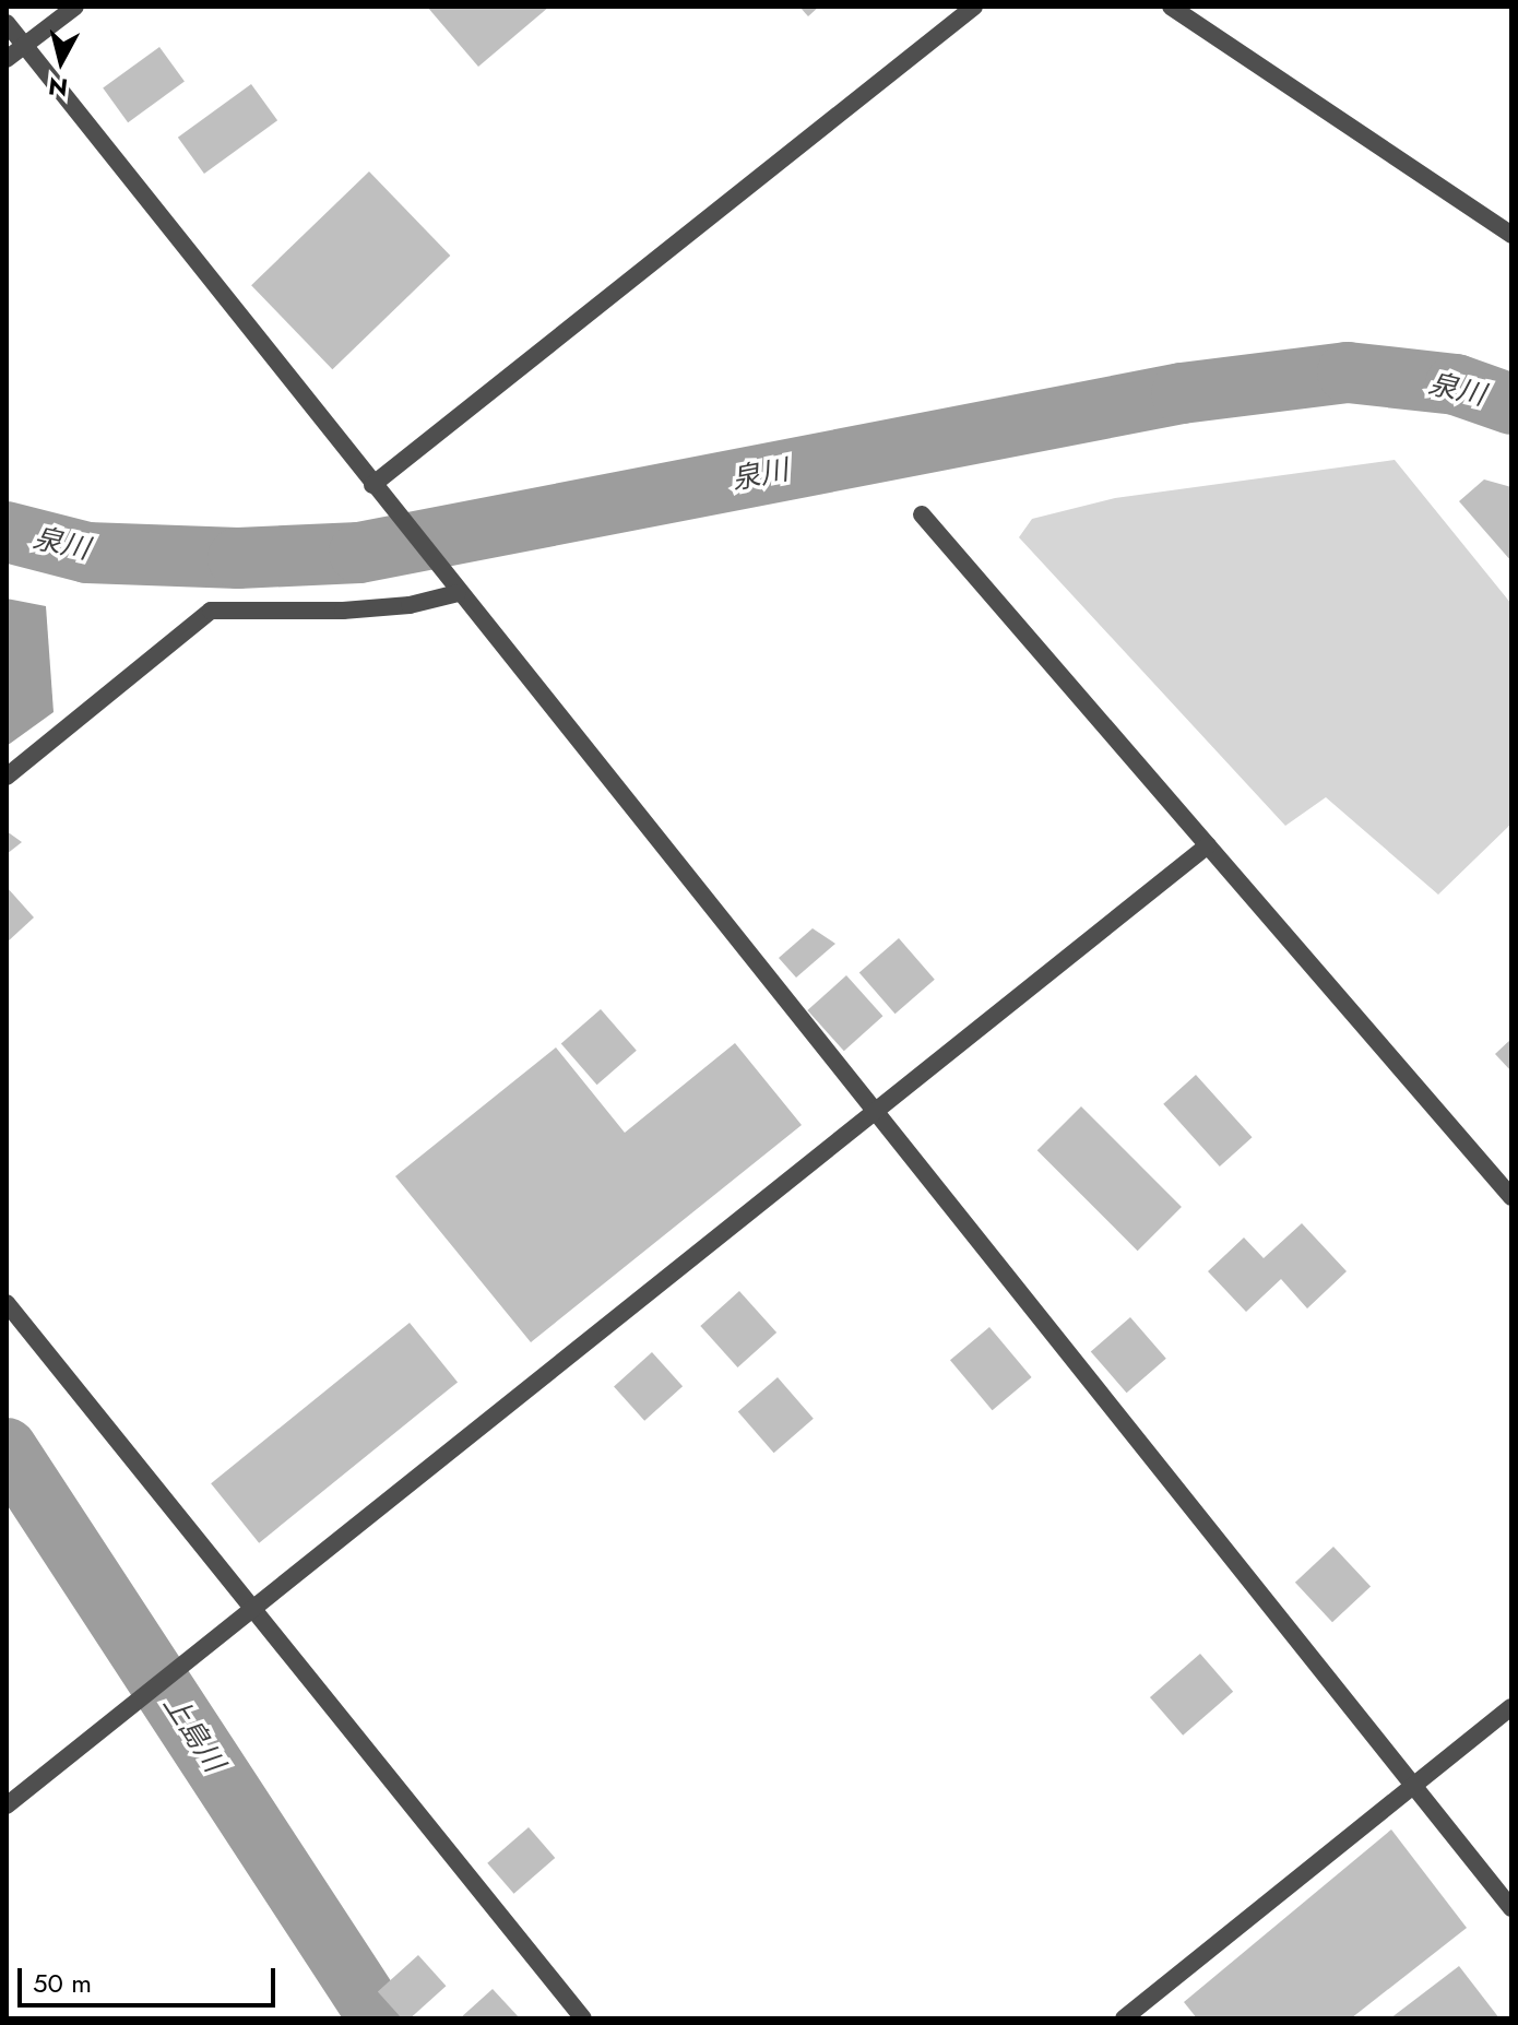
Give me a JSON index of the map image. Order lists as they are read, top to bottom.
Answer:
{
  "water": ["泉川", "上島川"],
  "scale_bar": "50 m",
  "north": "bottom"
}
